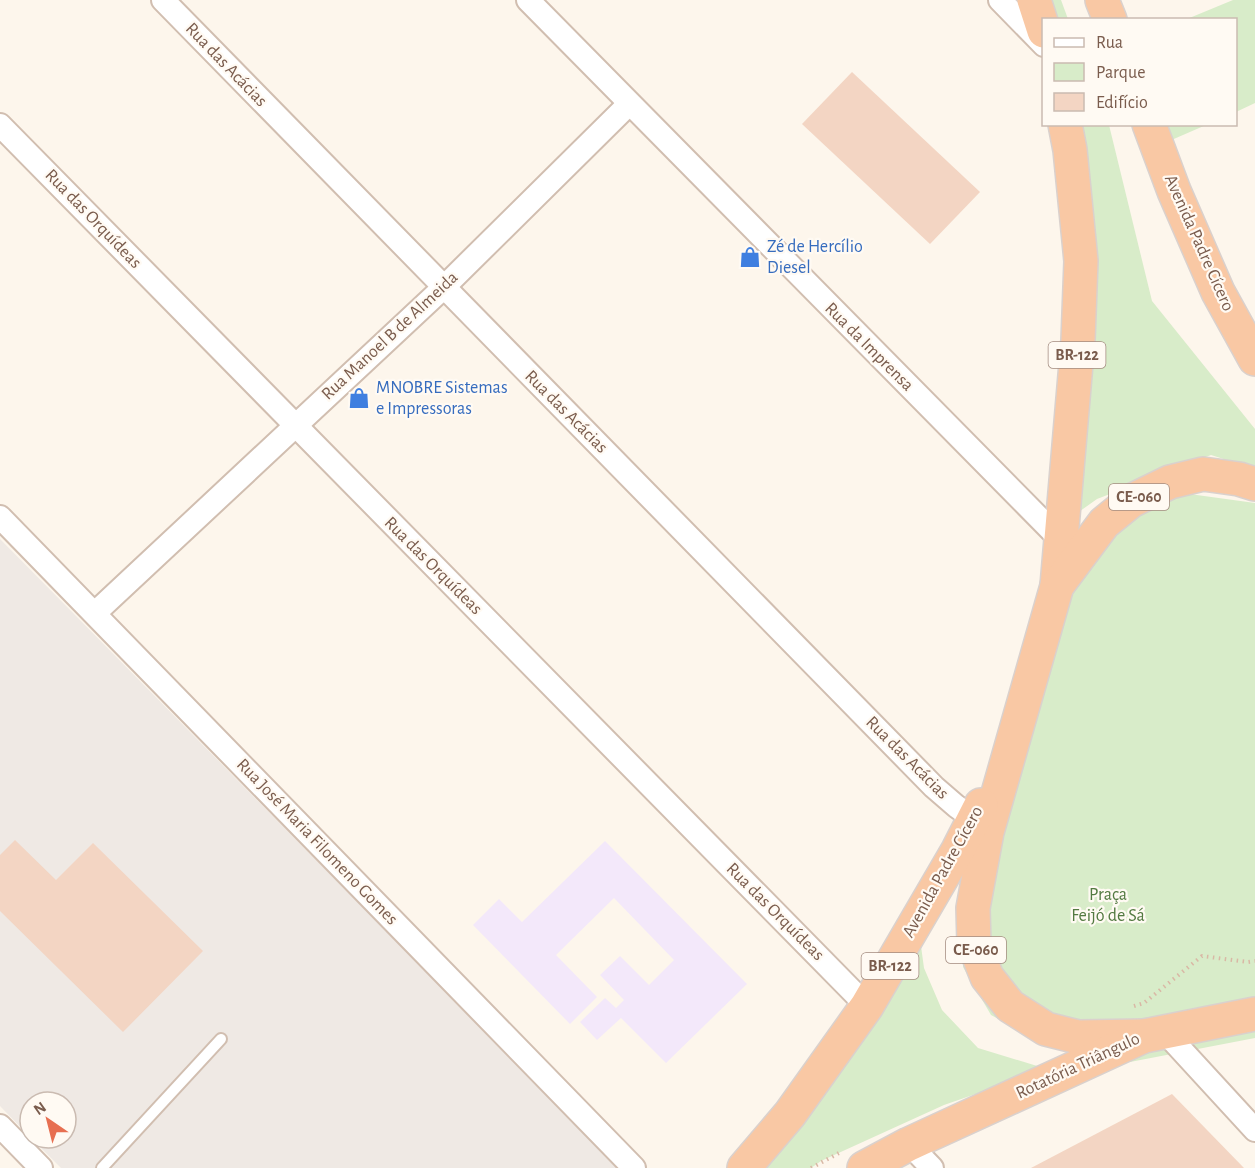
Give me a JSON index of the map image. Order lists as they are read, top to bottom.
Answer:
{
  "streets": {
    "highway": [
      "Avenida Padre Cícero",
      "BR-122",
      "CE-060",
      "Rotatória Triângulo"
    ],
    "street": [
      "Rua das Acácias",
      "Rua das Orquídeas",
      "Rua Manoel B de Almeida",
      "Rua da Imprensa",
      "Rua José Maria Filomeno Gomes"
    ]
  },
  "crossings": [
    ["Rua das Acácias", "Avenida Padre Cícero"],
    ["Rua das Acácias", "Rua Manoel B de Almeida"],
    ["Rua das Orquídeas", "Avenida Padre Cícero"],
    ["Rua das Orquídeas", "Rua Manoel B de Almeida"],
    ["Avenida Padre Cícero", "BR-122"],
    ["Avenida Padre Cícero", "CE-060"],
    ["Rua Manoel B de Almeida", "Rua da Imprensa"],
    ["Rua Manoel B de Almeida", "Rua José Maria Filomeno Gomes"],
    ["Rua da Imprensa", "BR-122"],
    ["BR-122", "CE-060"],
    ["CE-060", "Rotatória Triângulo"]
  ],
  "parks": ["Praça Feijó de Sá"],
  "places": {
    "shop": ["Zé de Hercílio Diesel", "MNOBRE Sistemas e Impressoras"]
  },
  "legend": ["Rua", "Parque", "Edifício"],
  "north": "top left"
}
